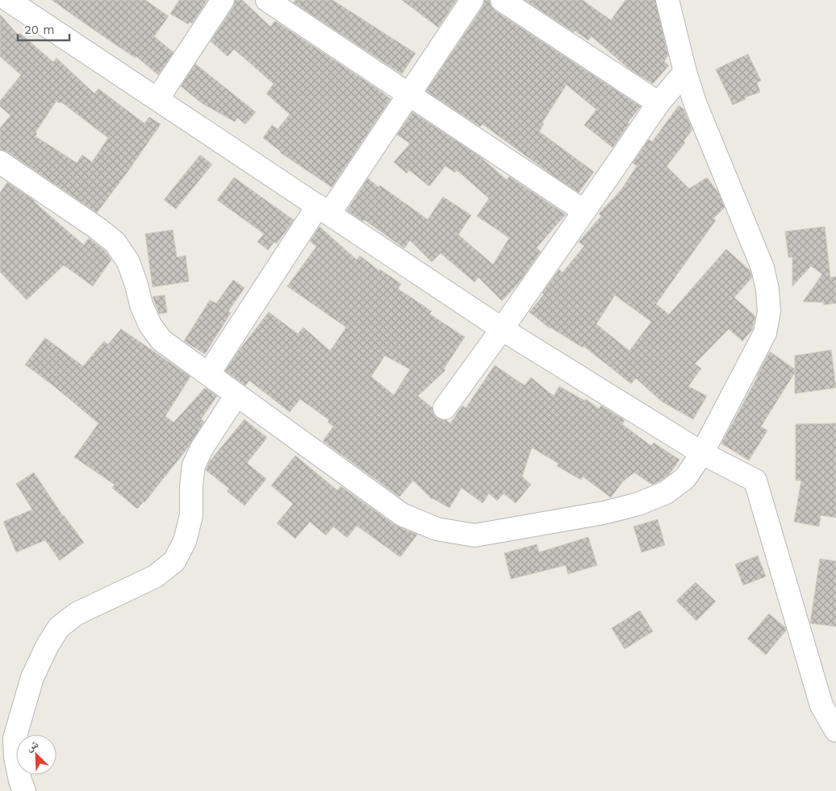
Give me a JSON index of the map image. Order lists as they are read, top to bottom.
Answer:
{
  "scale_bar": "20 m",
  "north": "top left"
}
